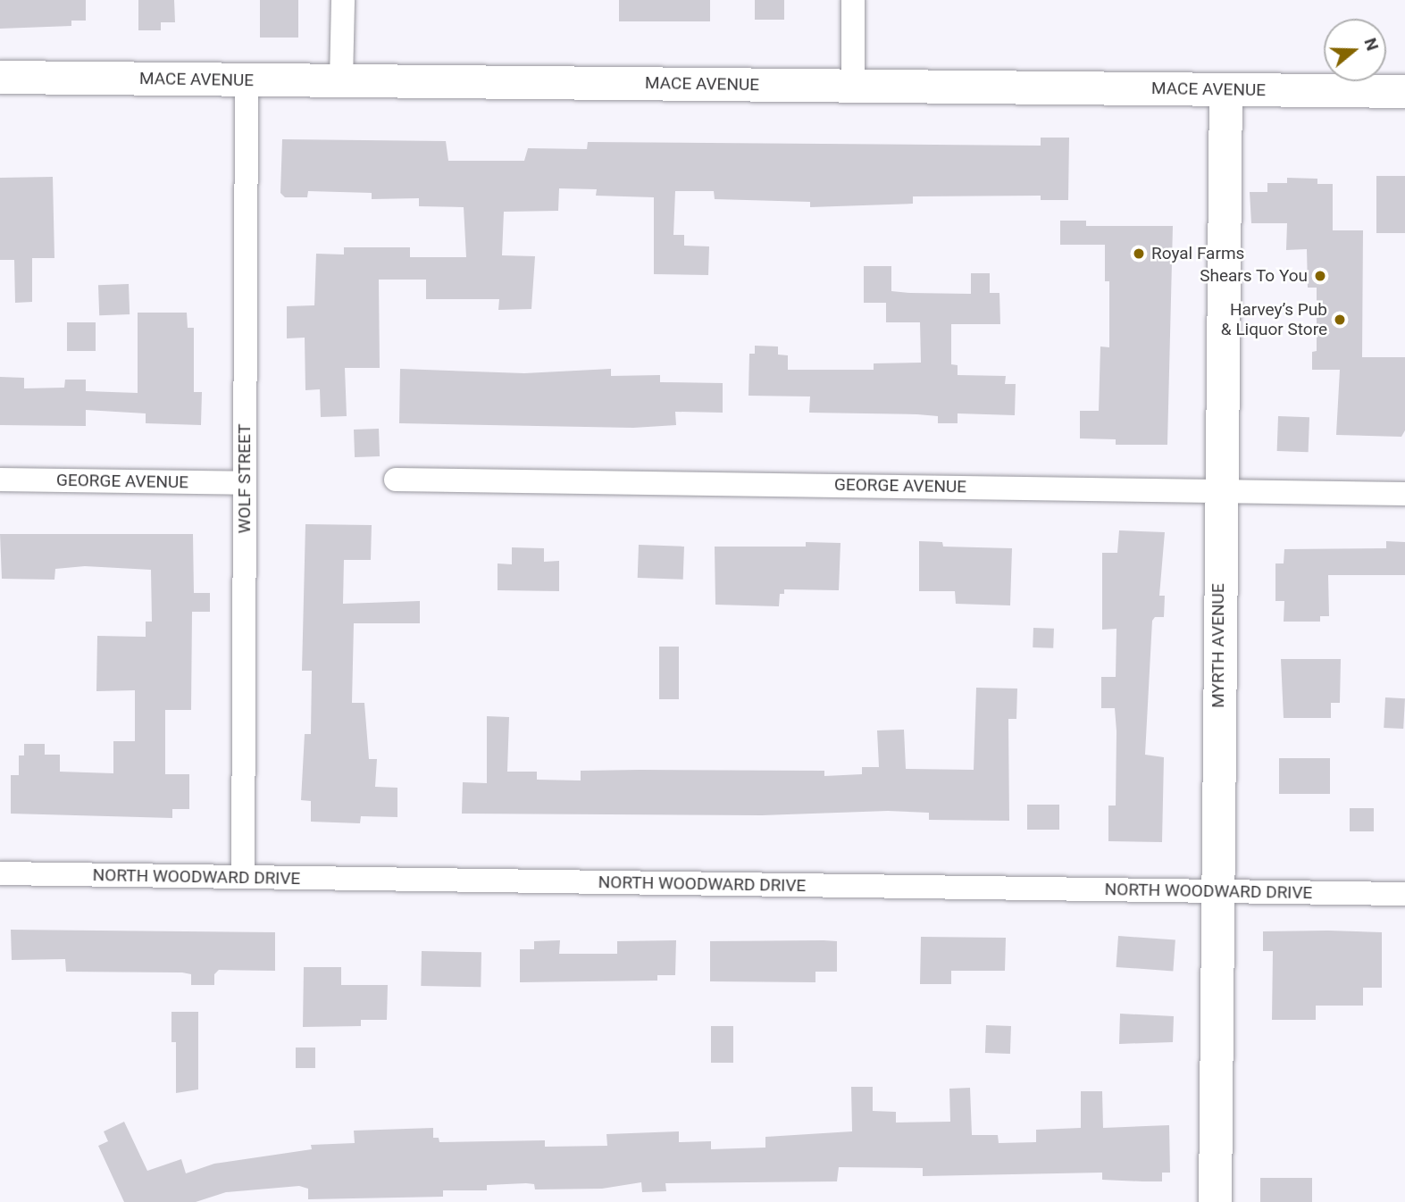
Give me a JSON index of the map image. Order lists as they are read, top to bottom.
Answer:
{
  "streets": {
    "main road": ["MACE AVENUE", "MYRTH AVENUE"],
    "street": ["WOLF STREET", "GEORGE AVENUE", "NORTH WOODWARD DRIVE"]
  },
  "crossings": [
    ["MACE AVENUE", "WOLF STREET"],
    ["MACE AVENUE", "MYRTH AVENUE"],
    ["WOLF STREET", "GEORGE AVENUE"],
    ["WOLF STREET", "NORTH WOODWARD DRIVE"],
    ["GEORGE AVENUE", "MYRTH AVENUE"],
    ["MYRTH AVENUE", "NORTH WOODWARD DRIVE"]
  ],
  "places": ["Royal Farms", "Shears To You", "Harvey’s Pub & Liquor Store"],
  "north": "right"
}
